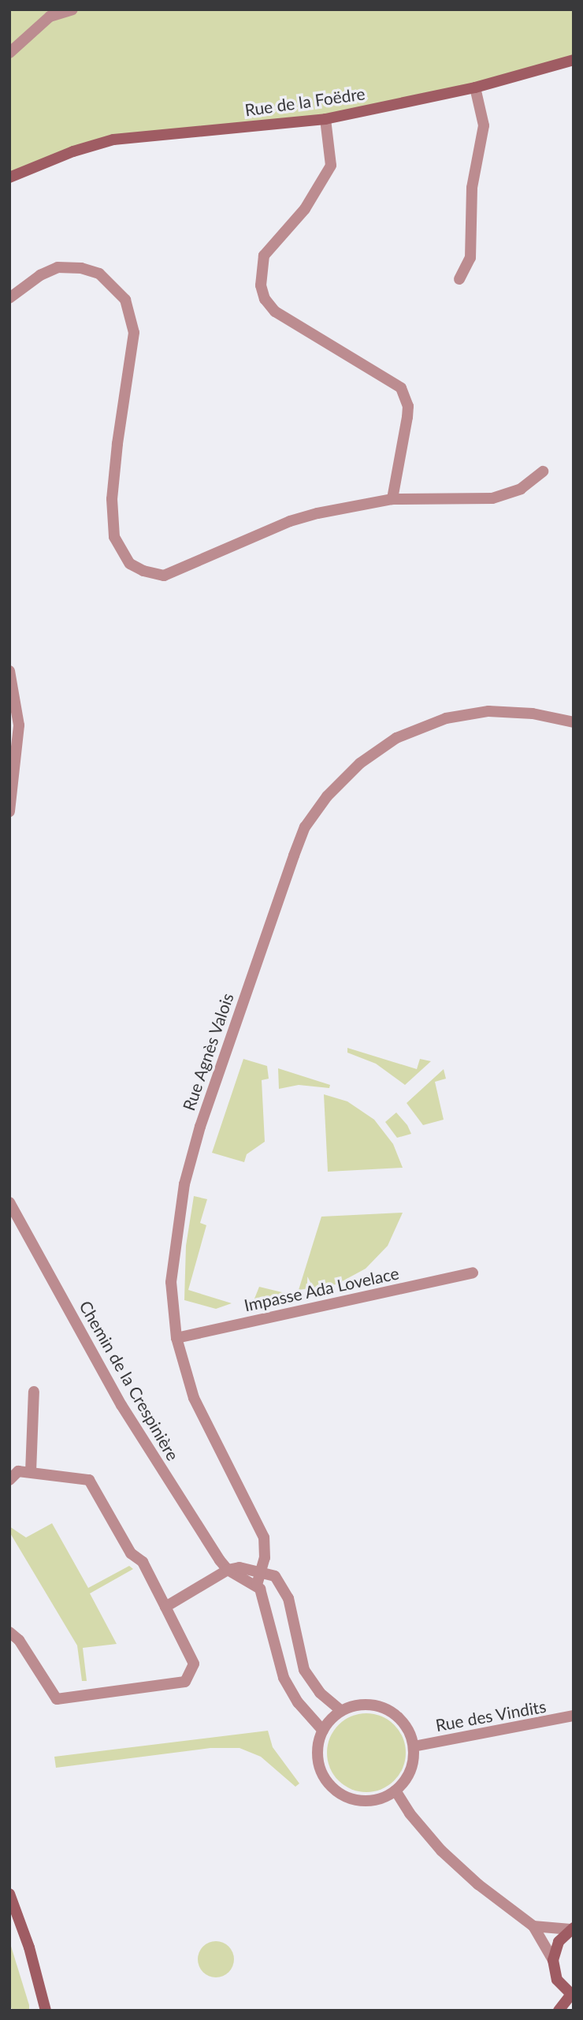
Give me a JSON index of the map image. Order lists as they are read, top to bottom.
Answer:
{
  "streets": {
    "street": [
      "Rue de la Foëdre",
      "Rue Agnès Valois",
      "Impasse Ada Lovelace",
      "Chemin de la Crespinière",
      "Rue des Vindits"
    ]
  },
  "crossings": [
    ["Rue Agnès Valois", "Impasse Ada Lovelace"],
    ["Rue Agnès Valois", "Chemin de la Crespinière"]
  ]
}
